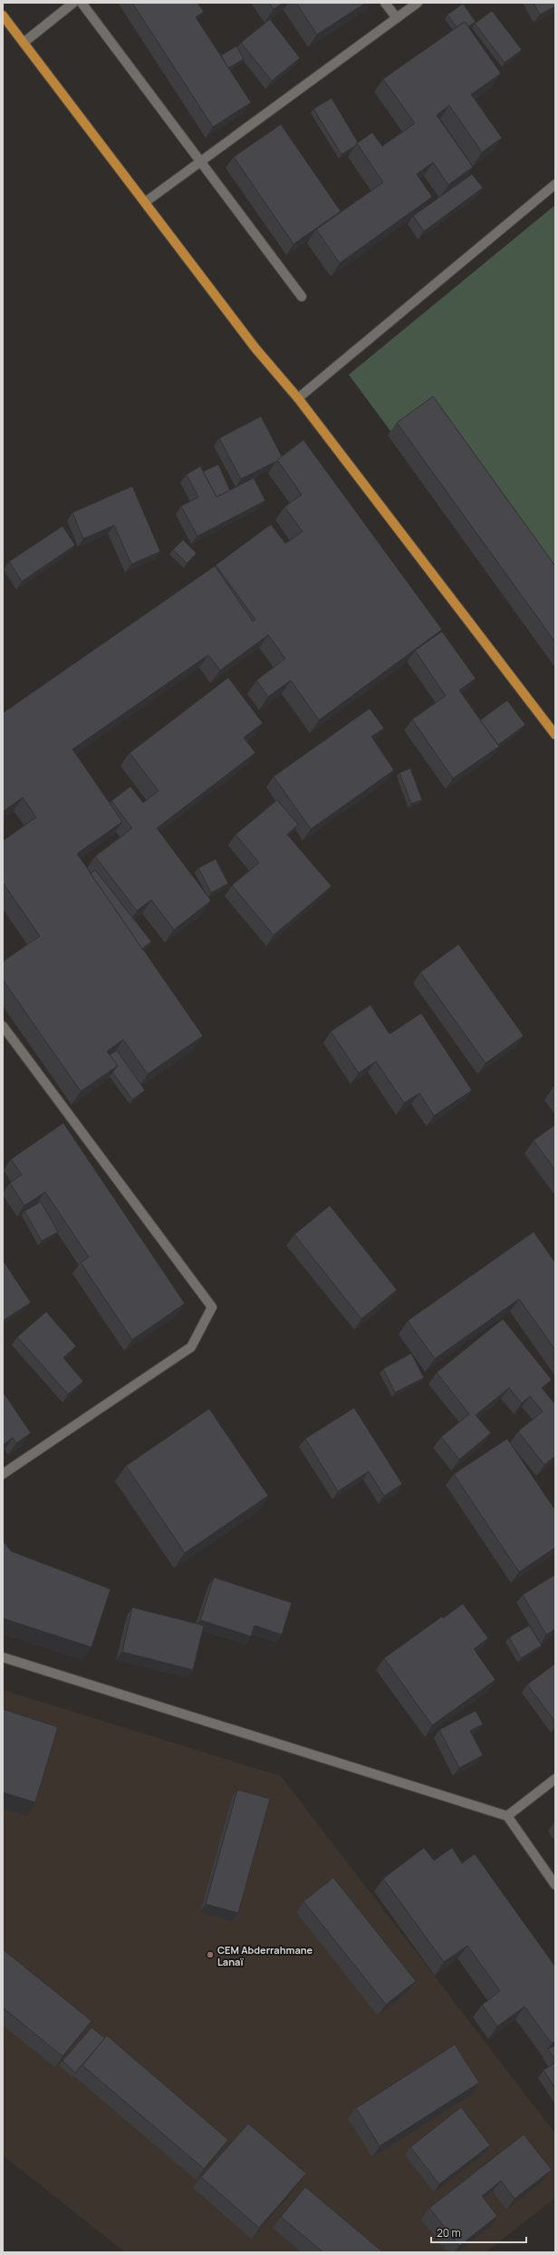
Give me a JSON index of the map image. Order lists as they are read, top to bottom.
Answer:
{
  "places": ["CEM Abderrahmane Lanaï"],
  "scale_bar": "20 m"
}
